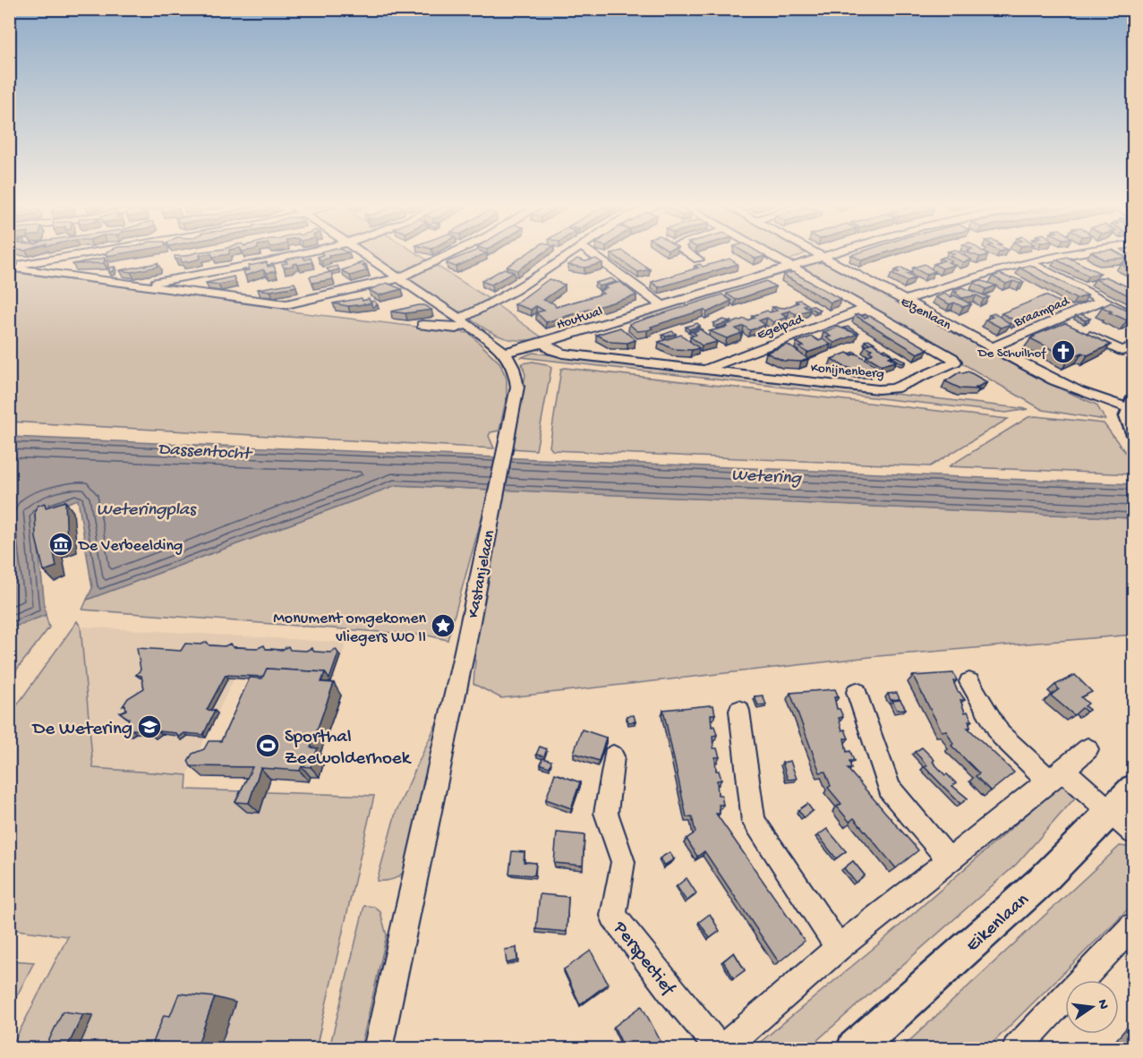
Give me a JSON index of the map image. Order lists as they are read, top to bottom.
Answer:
{
  "streets": {
    "street": [
      "Braampad",
      "Elzenlaan",
      "Houtwal",
      "Egelpad",
      "Konijnenberg",
      "Kastanjelaan",
      "Eikenlaan",
      "Perspectief"
    ]
  },
  "crossings": [
    ["Braampad", "Elzenlaan"],
    ["Elzenlaan", "Houtwal"],
    ["Houtwal", "Konijnenberg"],
    ["Houtwal", "Kastanjelaan"],
    ["Egelpad", "Konijnenberg"]
  ],
  "water": ["Dassentocht", "Wetering", "Weteringplas"],
  "places": {
    "church": ["De Schuilhof"],
    "museum": ["De Verbeelding"],
    "place": ["Monument omgekomen vliegers WO II"],
    "school or university": ["De Wetering"],
    "sports": ["Sporthal Zeewolderhoek"]
  },
  "north": "right"
}
